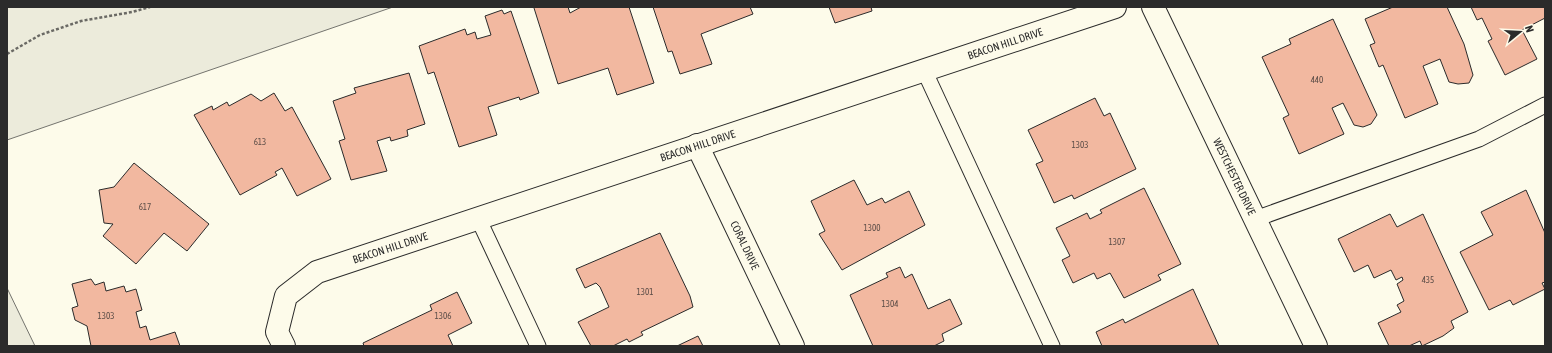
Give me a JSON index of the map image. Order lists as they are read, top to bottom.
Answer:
{
  "streets": {
    "street": ["BEACON HILL DRIVE", "WESTCHESTER DRIVE", "CORAL DRIVE"]
  },
  "crossings": [
    ["BEACON HILL DRIVE", "CORAL DRIVE"]
  ],
  "house_numbers": [
    "440",
    "613",
    "1303",
    "617",
    "1300",
    "1307",
    "435",
    "1301",
    "1304",
    "1303",
    "1306"
  ],
  "north": "right"
}
